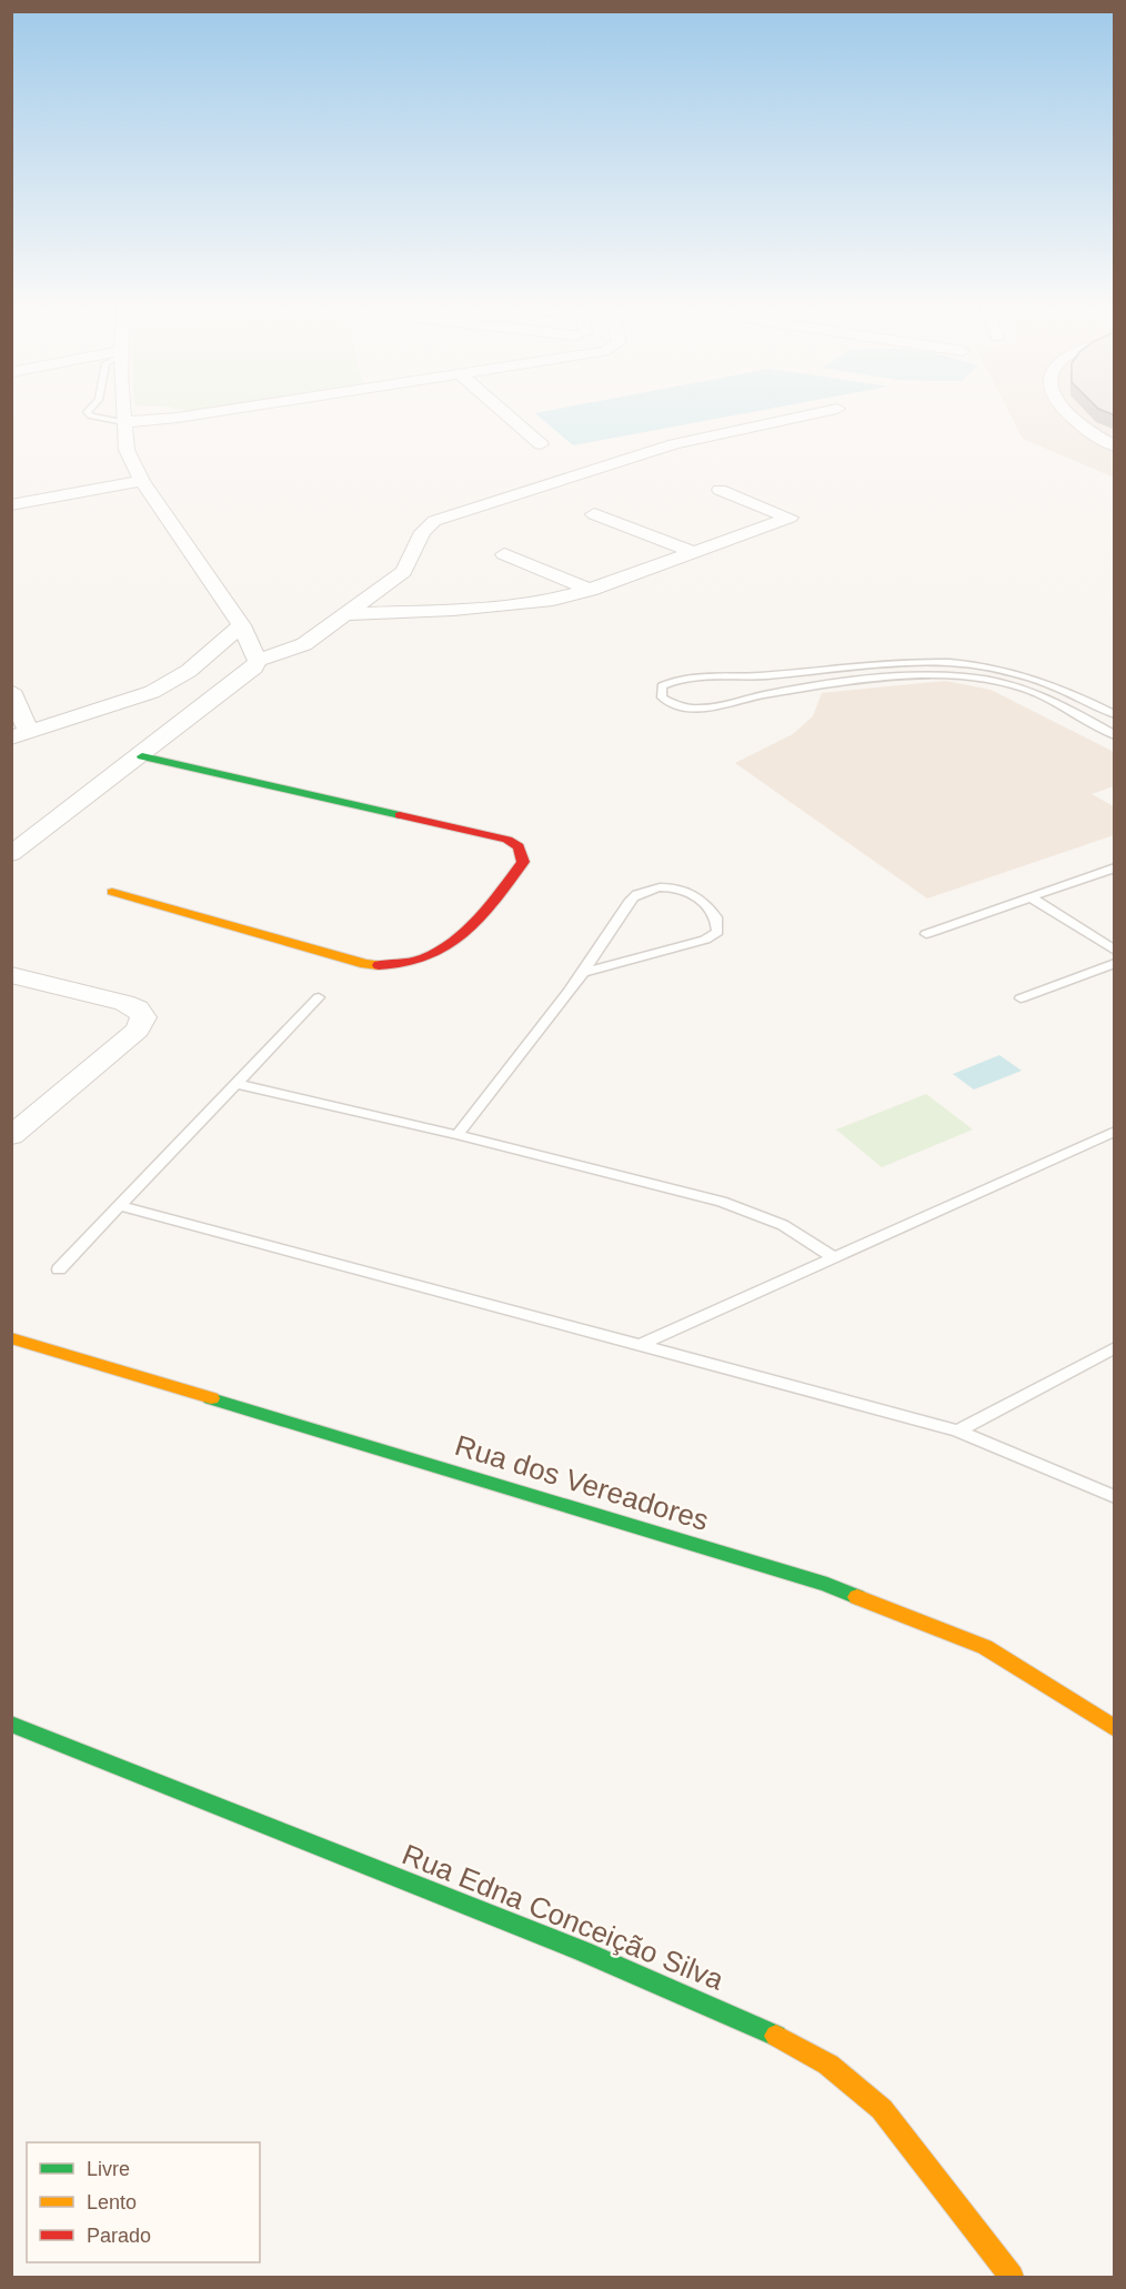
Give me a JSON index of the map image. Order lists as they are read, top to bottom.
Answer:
{
  "streets": {
    "street": ["Rua dos Vereadores", "Rua Edna Conceição Silva"]
  },
  "legend": ["Livre", "Lento", "Parado"]
}
